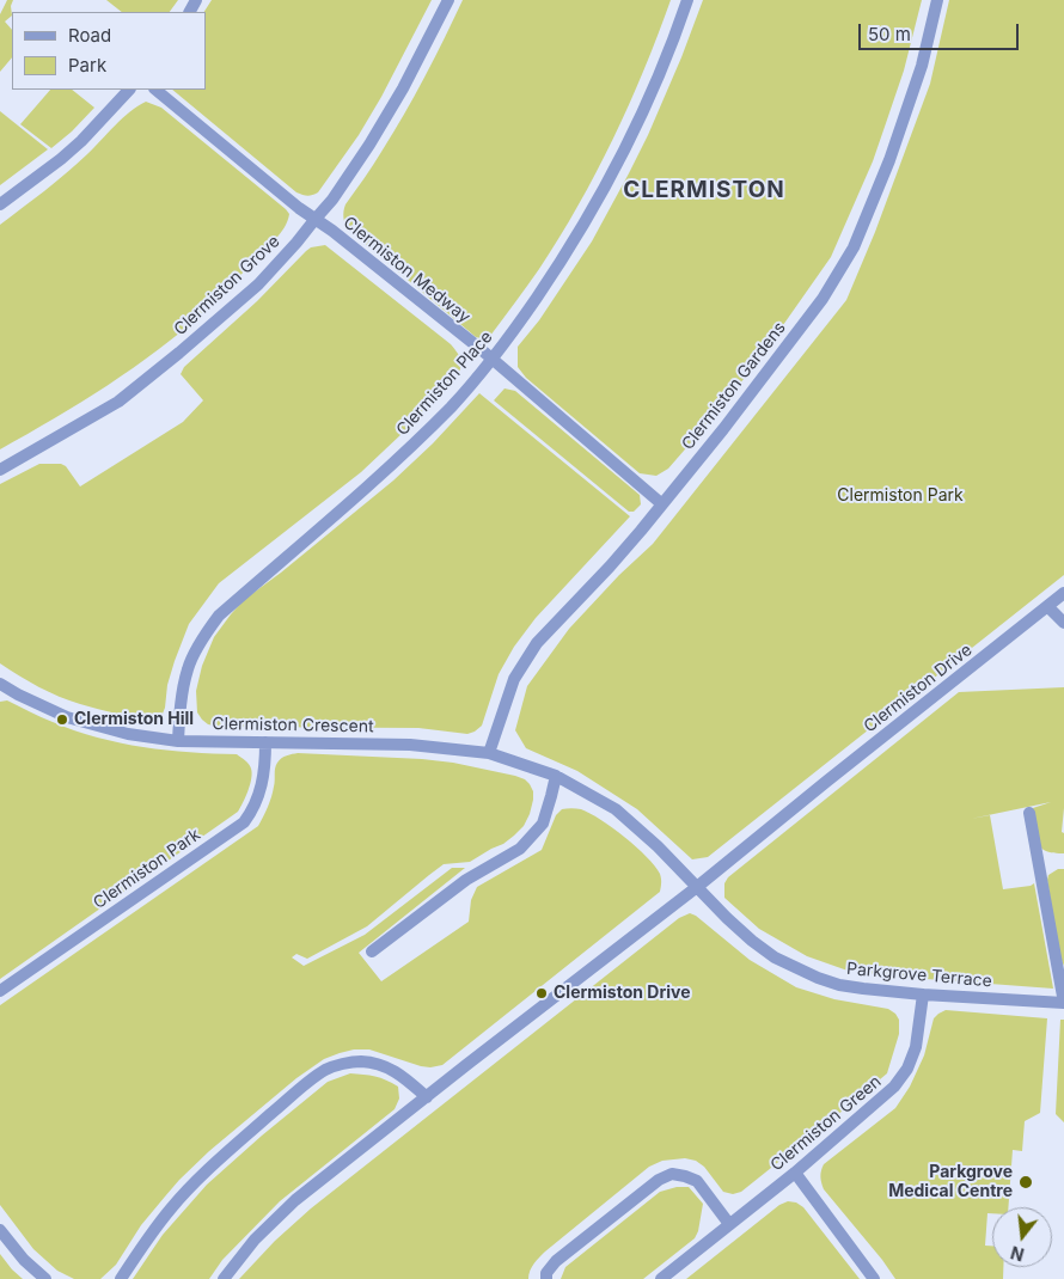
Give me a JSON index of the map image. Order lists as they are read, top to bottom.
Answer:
{
  "streets": {
    "street": [
      "Clermiston Medway",
      "Clermiston Grove",
      "Clermiston Place",
      "Clermiston Gardens",
      "Clermiston Drive",
      "Clermiston Crescent",
      "Clermiston Park",
      "Parkgrove Terrace",
      "Clermiston Green"
    ]
  },
  "crossings": [
    ["Clermiston Medway", "Clermiston Grove"],
    ["Clermiston Medway", "Clermiston Place"],
    ["Clermiston Medway", "Clermiston Gardens"],
    ["Clermiston Place", "Clermiston Crescent"],
    ["Clermiston Gardens", "Clermiston Crescent"],
    ["Clermiston Drive", "Clermiston Crescent"],
    ["Clermiston Drive", "Parkgrove Terrace"],
    ["Clermiston Crescent", "Clermiston Park"],
    ["Clermiston Crescent", "Parkgrove Terrace"],
    ["Parkgrove Terrace", "Clermiston Green"]
  ],
  "districts": ["CLERMISTON"],
  "parks": ["Clermiston Park"],
  "places": ["Clermiston Hill", "Clermiston Drive", "Parkgrove Medical Centre"],
  "legend": ["Road", "Park"],
  "scale_bar": "50 m",
  "north": "bottom"
}
